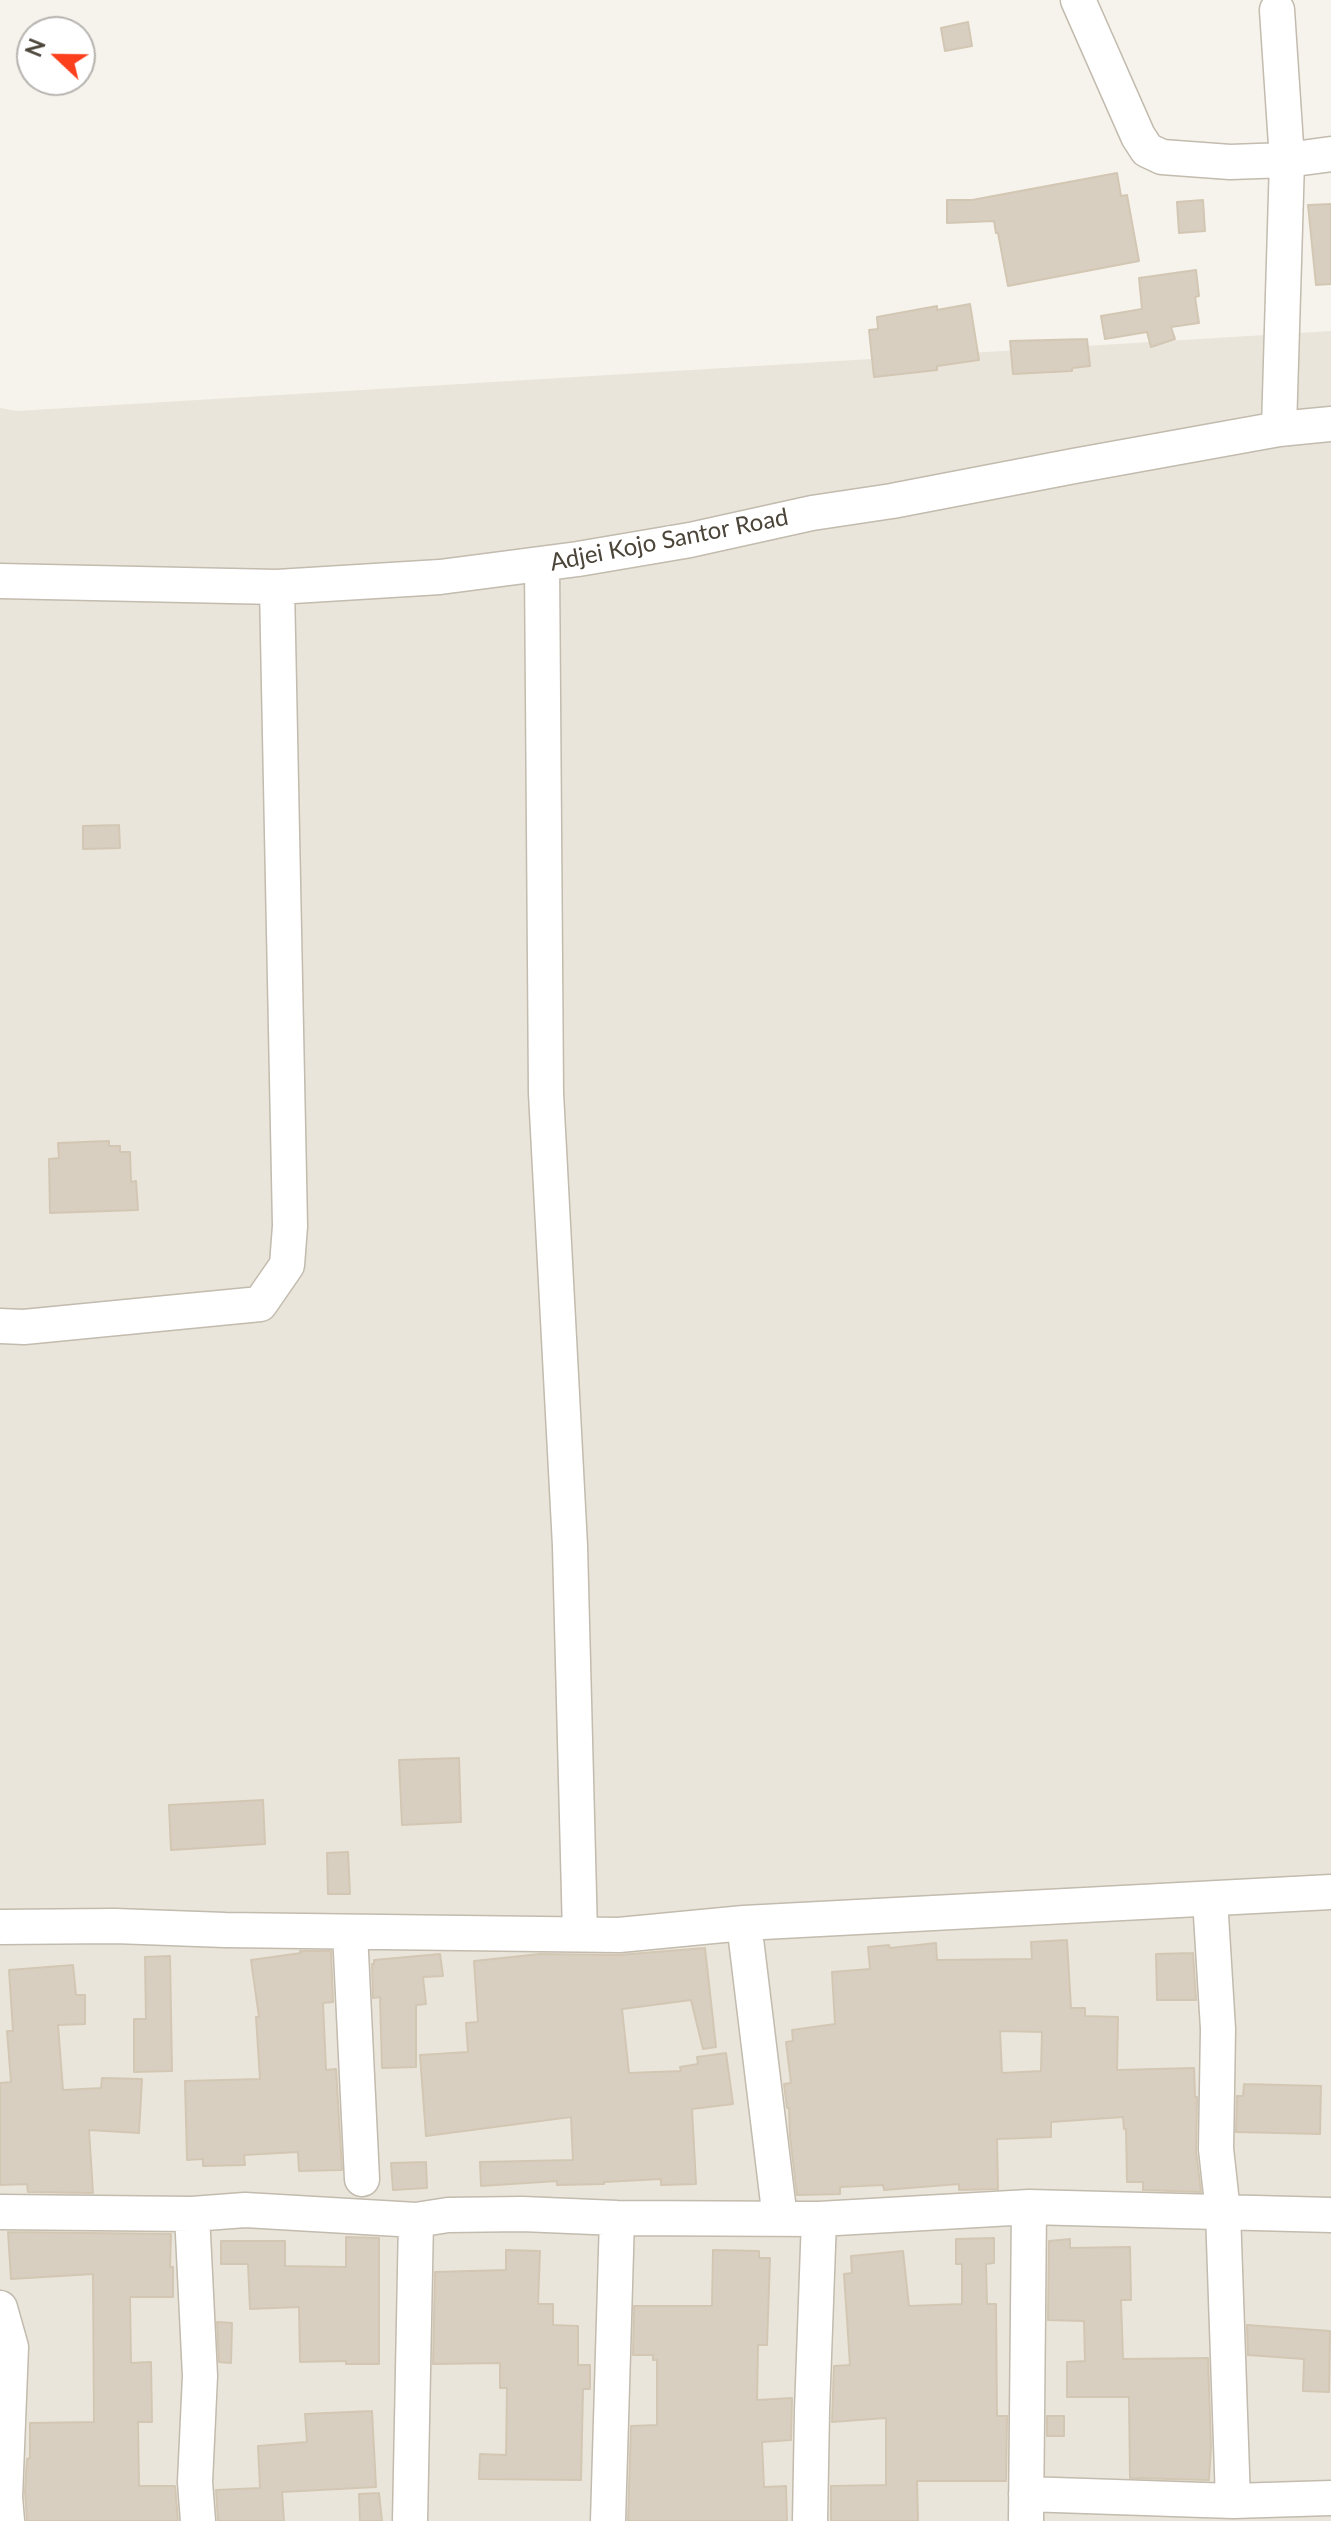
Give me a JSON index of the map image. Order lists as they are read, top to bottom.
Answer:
{
  "streets": {
    "street": ["Adjei Kojo Santor Road"]
  },
  "north": "left"
}
